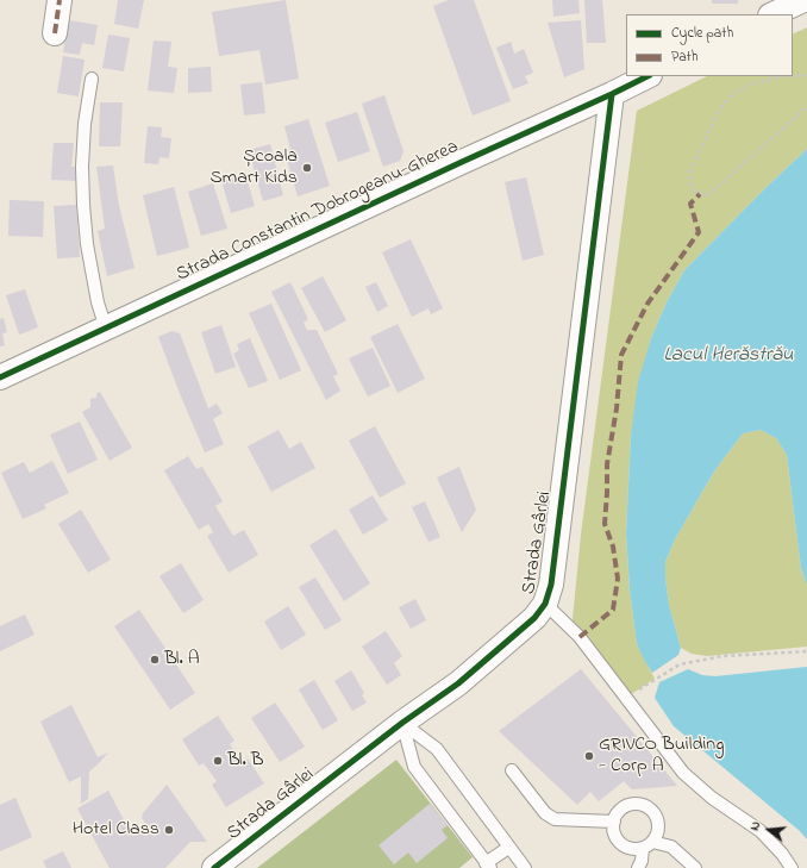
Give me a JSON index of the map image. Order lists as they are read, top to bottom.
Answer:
{
  "streets": {
    "street": ["Strada Constantin Dobrogeanu-Gherea", "Strada Gârlei"]
  },
  "crossings": [
    ["Strada Constantin Dobrogeanu-Gherea", "Strada Gârlei"]
  ],
  "water": ["Lacul Herăstrău"],
  "places": [
    "Școala Smart Kids",
    "Bl. A",
    "GRIVCO Building - Corp A",
    "Bl. B",
    "Hotel Class"
  ],
  "legend": ["Cycle path", "Path"],
  "north": "left"
}
